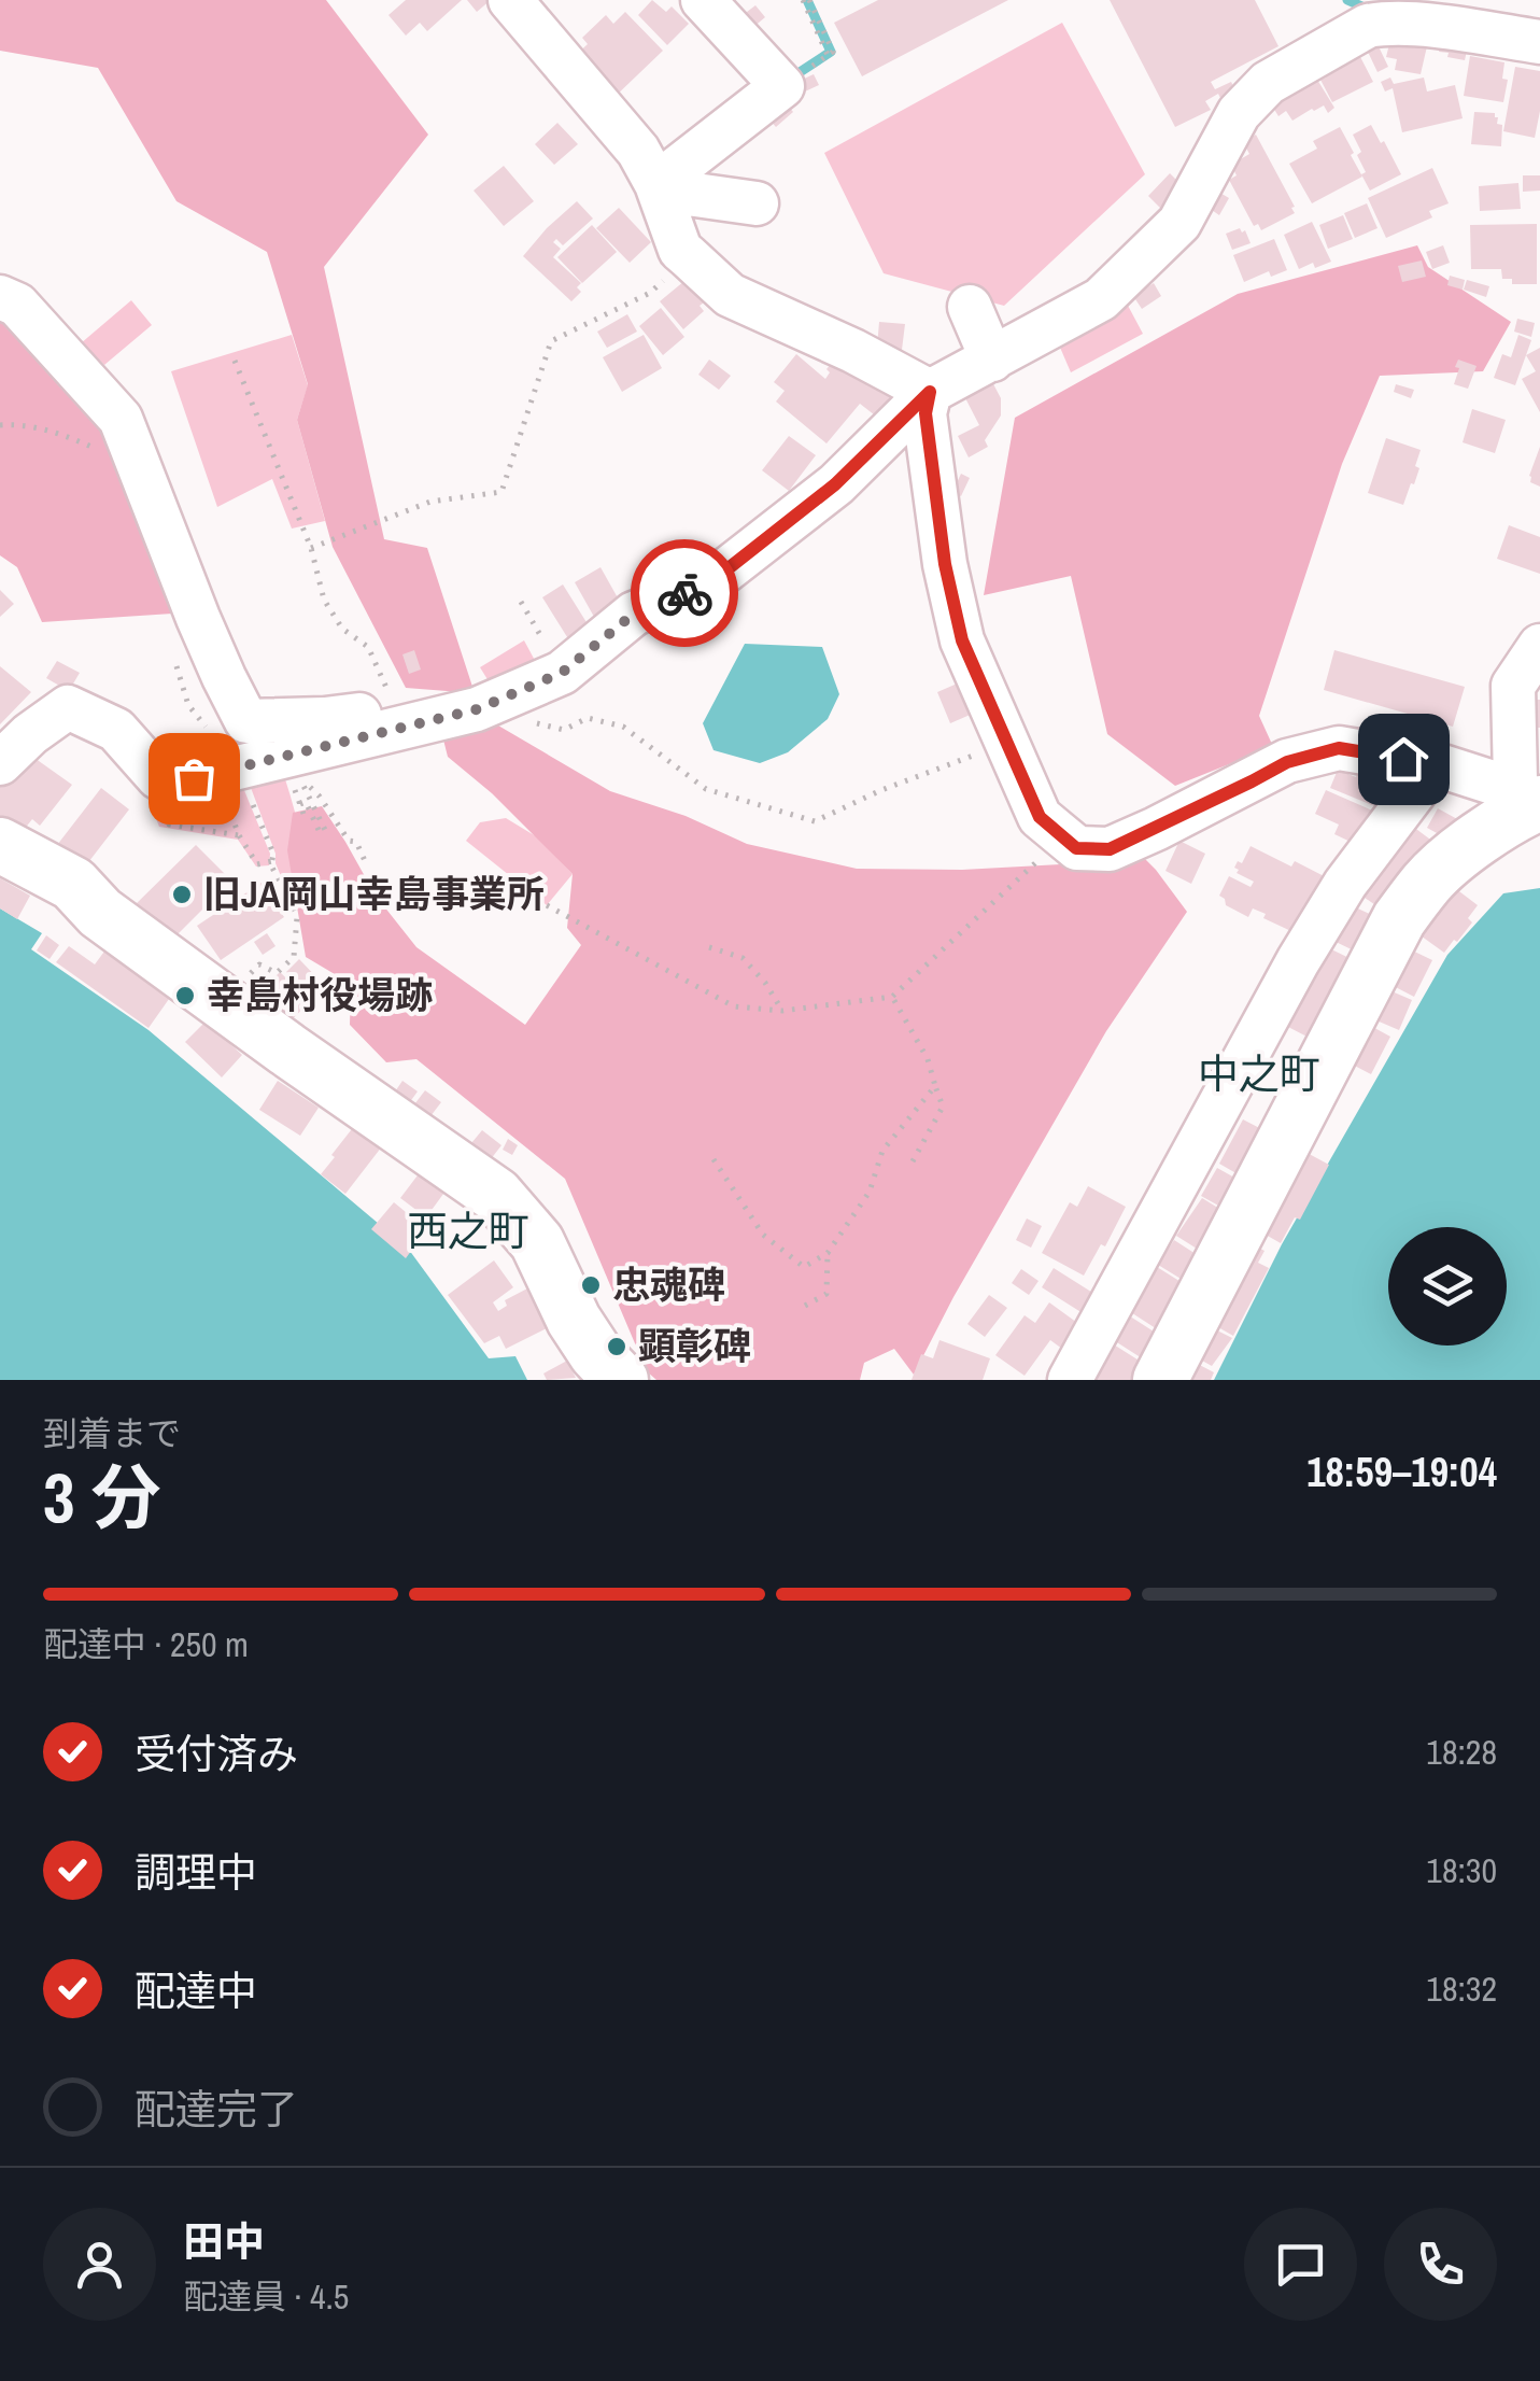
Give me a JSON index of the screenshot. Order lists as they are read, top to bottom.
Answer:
{
  "districts": ["中之町", "西之町"],
  "places": [
    "旧JA岡山幸島事業所",
    "幸島村役場跡",
    "忠魂碑",
    "顕彰碑"
  ],
  "page": {
    "heading": ["3 分", "到着まで", "18:59–19:04"],
    "panel": ["田中", "配達員 · 4.5"],
    "bar": "配達中 · 250 m",
    "list": [
      ["受付済み", "18:28"],
      ["調理中", "18:30"],
      ["配達中", "18:32"],
      "配達完了"
    ]
  }
}
